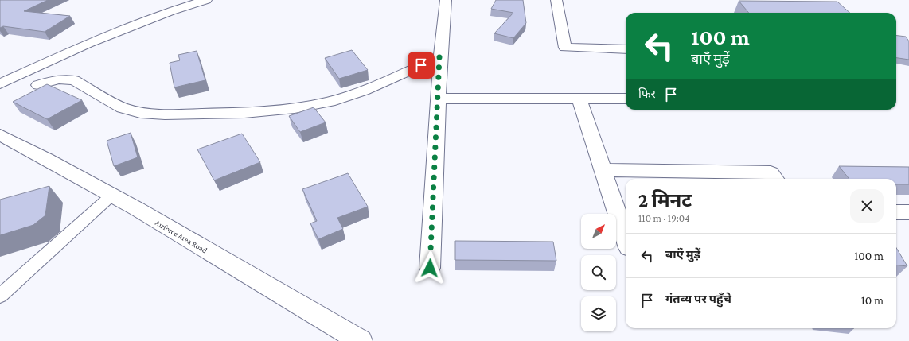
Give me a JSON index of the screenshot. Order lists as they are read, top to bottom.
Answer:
{
  "streets": {
    "street": ["Airforce Area Road"]
  },
  "north": "top right",
  "page": {
    "turn": ["100 m", "बाएँ मुड़ें"],
    "then": "फिर",
    "heading": ["2 मिनट", "110 m · 19:04"],
    "list": [
      {
        "name": "बाएँ मुड़ें",
        "value": "100 m"
      },
      {
        "name": "गंतव्य पर पहुँचे",
        "value": "10 m"
      }
    ]
  }
}
